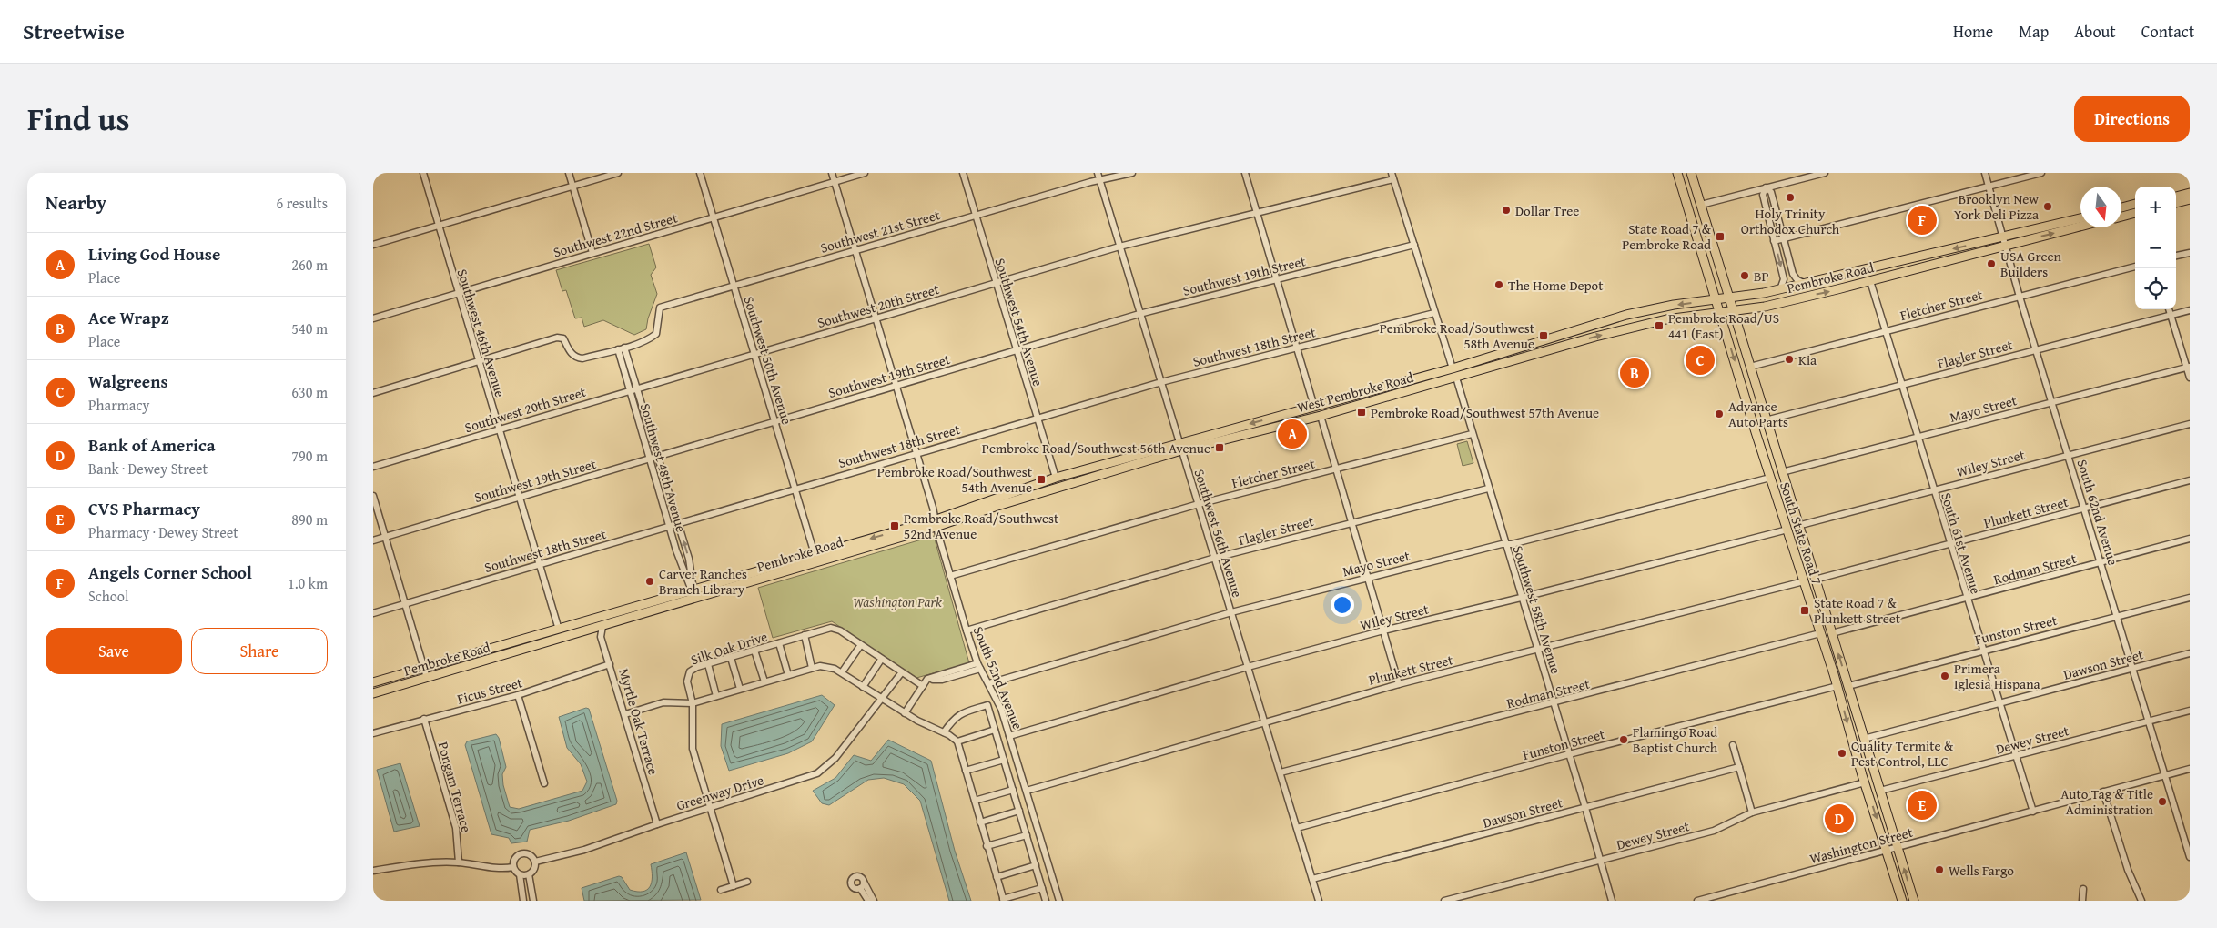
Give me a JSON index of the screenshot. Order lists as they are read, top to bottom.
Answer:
{
  "streets": {
    "main road": ["Pembroke Road", "West Pembroke Road", "South State Road 7"],
    "street": [
      "Southwest 21st Street",
      "Southwest 22nd Street",
      "Southwest 19th Street",
      "Fletcher Street",
      "Southwest 20th Street",
      "Southwest 54th Avenue",
      "Southwest 46th Avenue",
      "Southwest 18th Street",
      "Flagler Street",
      "Southwest 50th Avenue",
      "Mayo Street",
      "Wiley Street",
      "Southwest 48th Avenue",
      "Plunkett Street",
      "South 62nd Avenue",
      "Southwest 56th Avenue",
      "South 61st Avenue",
      "Rodman Street",
      "Southwest 58th Avenue",
      "Funston Street",
      "Silk Oak Drive",
      "Dawson Street",
      "South 52nd Avenue",
      "Ficus Street",
      "Myrtle Oak Terrace",
      "Dewey Street",
      "Pongam Terrace",
      "Greenway Drive",
      "Washington Street"
    ]
  },
  "crossings": [
    ["Southwest 21st Street", "Southwest 54th Avenue"],
    ["Southwest 21st Street", "Southwest 50th Avenue"],
    ["Southwest 21st Street", "Southwest 48th Avenue"],
    ["Southwest 21st Street", "Southwest 56th Avenue"],
    ["Southwest 21st Street", "South 52nd Avenue"],
    ["Southwest 22nd Street", "Southwest 46th Avenue"],
    ["Southwest 22nd Street", "Southwest 50th Avenue"],
    ["Southwest 22nd Street", "South 52nd Avenue"],
    ["Southwest 19th Street", "Southwest 54th Avenue"],
    ["Southwest 19th Street", "Southwest 46th Avenue"],
    ["Southwest 19th Street", "Southwest 50th Avenue"],
    ["Southwest 19th Street", "Southwest 48th Avenue"],
    ["Southwest 19th Street", "Southwest 56th Avenue"],
    ["Southwest 19th Street", "South 52nd Avenue"],
    ["Pembroke Road", "Southwest 54th Avenue"],
    ["Pembroke Road", "Southwest 46th Avenue"],
    ["Pembroke Road", "Southwest 50th Avenue"],
    ["Pembroke Road", "West Pembroke Road"],
    ["Pembroke Road", "Southwest 48th Avenue"],
    ["Pembroke Road", "South 62nd Avenue"],
    ["Pembroke Road", "Southwest 56th Avenue"],
    ["Pembroke Road", "South State Road 7"],
    ["Pembroke Road", "South 61st Avenue"],
    ["Pembroke Road", "Southwest 58th Avenue"],
    ["Pembroke Road", "South 52nd Avenue"],
    ["Pembroke Road", "Myrtle Oak Terrace"],
    ["Fletcher Street", "South 62nd Avenue"],
    ["Fletcher Street", "Southwest 56th Avenue"],
    ["Fletcher Street", "South State Road 7"],
    ["Fletcher Street", "South 61st Avenue"],
    ["Fletcher Street", "Southwest 58th Avenue"],
    ["Fletcher Street", "South 52nd Avenue"],
    ["Southwest 20th Street", "Southwest 54th Avenue"],
    ["Southwest 20th Street", "Southwest 46th Avenue"],
    ["Southwest 20th Street", "Southwest 50th Avenue"],
    ["Southwest 20th Street", "Southwest 48th Avenue"],
    ["Southwest 20th Street", "Southwest 56th Avenue"],
    ["Southwest 20th Street", "South 52nd Avenue"],
    ["Southwest 54th Avenue", "Southwest 18th Street"],
    ["Southwest 46th Avenue", "Southwest 18th Street"],
    ["Southwest 18th Street", "Southwest 50th Avenue"],
    ["Southwest 18th Street", "Southwest 48th Avenue"],
    ["Southwest 18th Street", "Southwest 56th Avenue"],
    ["Southwest 18th Street", "South 52nd Avenue"],
    ["Flagler Street", "South 62nd Avenue"],
    ["Flagler Street", "Southwest 56th Avenue"],
    ["Flagler Street", "South State Road 7"],
    ["Flagler Street", "South 61st Avenue"],
    ["Flagler Street", "Southwest 58th Avenue"],
    ["Flagler Street", "South 52nd Avenue"],
    ["West Pembroke Road", "Southwest 56th Avenue"],
    ["West Pembroke Road", "Southwest 58th Avenue"],
    ["Mayo Street", "South 62nd Avenue"],
    ["Mayo Street", "Southwest 56th Avenue"],
    ["Mayo Street", "South State Road 7"],
    ["Mayo Street", "South 61st Avenue"],
    ["Mayo Street", "Southwest 58th Avenue"],
    ["Mayo Street", "South 52nd Avenue"],
    ["Wiley Street", "South 62nd Avenue"],
    ["Wiley Street", "Southwest 56th Avenue"],
    ["Wiley Street", "South State Road 7"],
    ["Wiley Street", "South 61st Avenue"],
    ["Wiley Street", "Southwest 58th Avenue"],
    ["Wiley Street", "South 52nd Avenue"],
    ["Plunkett Street", "South 62nd Avenue"],
    ["Plunkett Street", "Southwest 56th Avenue"],
    ["Plunkett Street", "South State Road 7"],
    ["Plunkett Street", "South 61st Avenue"],
    ["Plunkett Street", "Southwest 58th Avenue"],
    ["Plunkett Street", "South 52nd Avenue"],
    ["South 62nd Avenue", "Rodman Street"],
    ["South 62nd Avenue", "Funston Street"],
    ["South 62nd Avenue", "Dawson Street"],
    ["South 62nd Avenue", "Dewey Street"],
    ["South 62nd Avenue", "Washington Street"],
    ["Southwest 56th Avenue", "Rodman Street"],
    ["Southwest 56th Avenue", "Funston Street"],
    ["Southwest 56th Avenue", "Dawson Street"],
    ["South State Road 7", "Rodman Street"],
    ["South State Road 7", "Funston Street"],
    ["South State Road 7", "Dawson Street"],
    ["South State Road 7", "Dewey Street"],
    ["South State Road 7", "Washington Street"],
    ["South 61st Avenue", "Rodman Street"],
    ["South 61st Avenue", "Funston Street"],
    ["South 61st Avenue", "Dawson Street"],
    ["South 61st Avenue", "Dewey Street"],
    ["South 61st Avenue", "Washington Street"],
    ["Rodman Street", "Southwest 58th Avenue"],
    ["Southwest 58th Avenue", "Funston Street"],
    ["Southwest 58th Avenue", "Dawson Street"],
    ["Southwest 58th Avenue", "Dewey Street"],
    ["Silk Oak Drive", "Greenway Drive"],
    ["Ficus Street", "Myrtle Oak Terrace"],
    ["Ficus Street", "Pongam Terrace"],
    ["Myrtle Oak Terrace", "Greenway Drive"]
  ],
  "parks": ["Washington Park"],
  "places": {
    "other": [
      "Holy Trinity Orthodox Church",
      "Brooklyn New York Deli Pizza",
      "Dollar Tree",
      "USA Green Builders",
      "BP",
      "The Home Depot",
      "Kia",
      "Advance Auto Parts",
      "Carver Ranches Branch Library",
      "Primera Iglesia Hispana",
      "Flamingo Road Baptist Church",
      "Quality Termite & Pest Control, LLC",
      "Auto Tag & Title Administration",
      "Wells Fargo"
    ],
    "transit": [
      "State Road 7 & Pembroke Road",
      "Pembroke Road/US 441 (East)",
      "Pembroke Road/Southwest 58th Avenue",
      "Pembroke Road/Southwest 57th Avenue",
      "Pembroke Road/Southwest 56th Avenue",
      "Pembroke Road/Southwest 54th Avenue",
      "Pembroke Road/Southwest 52nd Avenue",
      "State Road 7 & Plunkett Street"
    ]
  },
  "north": "bottom",
  "page": {
    "header": "Streetwise",
    "nav": [
      "Home",
      "Map",
      "About",
      "Contact"
    ],
    "title": "Find us",
    "buttons": [
      "Directions",
      ["Save", "Share"]
    ],
    "heading": ["Nearby", "6 results"],
    "map_buttons": ["+", "−"],
    "pins": [
      "F",
      "C",
      "B",
      "A",
      "E",
      "D"
    ],
    "list": [
      {
        "mark": "A",
        "name": "Living God House",
        "note": "Place",
        "value": "260 m"
      },
      {
        "mark": "B",
        "name": "Ace Wrapz",
        "note": "Place",
        "value": "540 m"
      },
      {
        "mark": "C",
        "name": "Walgreens",
        "note": "Pharmacy",
        "value": "630 m"
      },
      {
        "mark": "D",
        "name": "Bank of America",
        "note": "Bank · Dewey Street",
        "value": "790 m"
      },
      {
        "mark": "E",
        "name": "CVS Pharmacy",
        "note": "Pharmacy · Dewey Street",
        "value": "890 m"
      },
      {
        "mark": "F",
        "name": "Angels Corner School",
        "note": "School",
        "value": "1.0 km"
      }
    ]
  }
}
